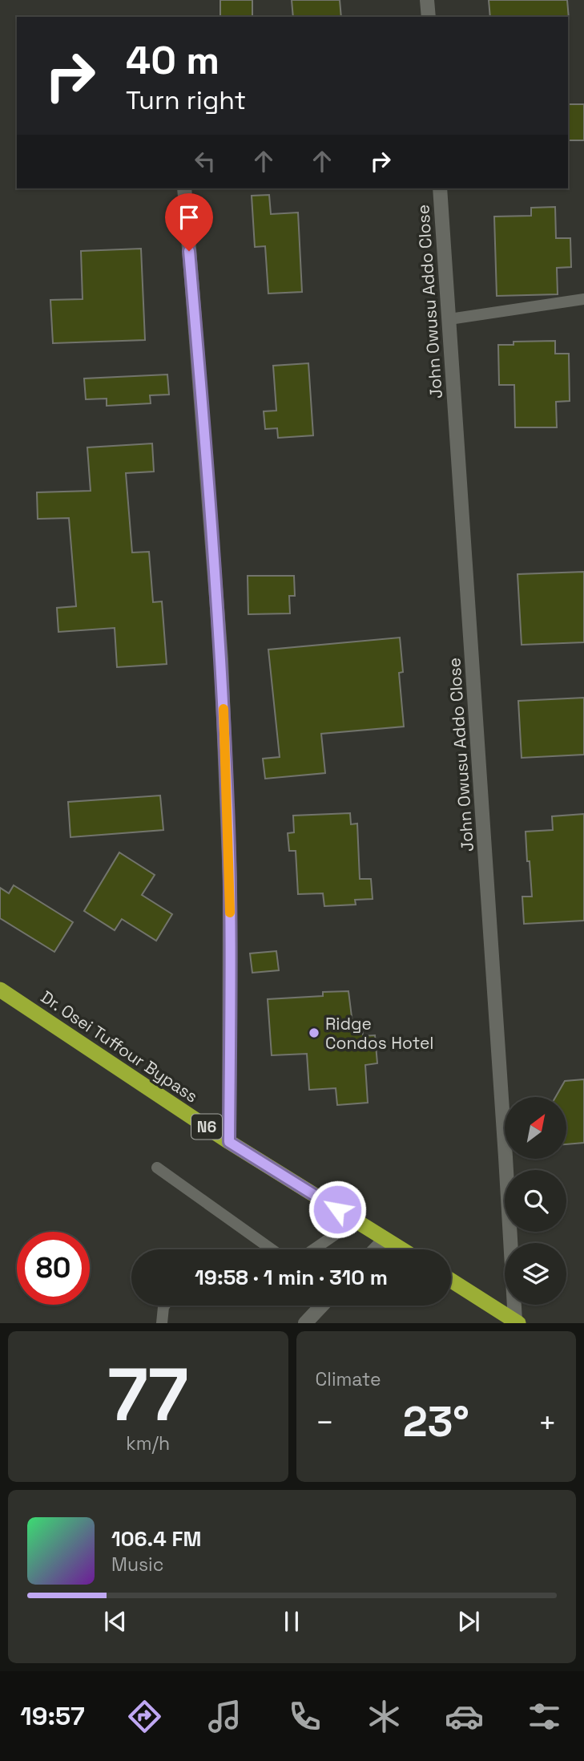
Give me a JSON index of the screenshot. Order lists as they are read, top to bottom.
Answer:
{
  "streets": {
    "highway": ["Dr. Osei Tuffour Bypass", "N6"],
    "street": ["John Owusu Addo Close"]
  },
  "places": ["Ridge Condos Hotel"],
  "north": "top right",
  "page": {
    "turn": ["40 m", "Turn right"],
    "limit": "80",
    "trip": "19:58 · 1 min · 310 m",
    "tile": [
      ["77", "km/h"],
      "Climate"
    ],
    "heat": ["−", "23°", "+"],
    "song": ["106.4 FM", "Music"],
    "tabs": "19:57"
  }
}
